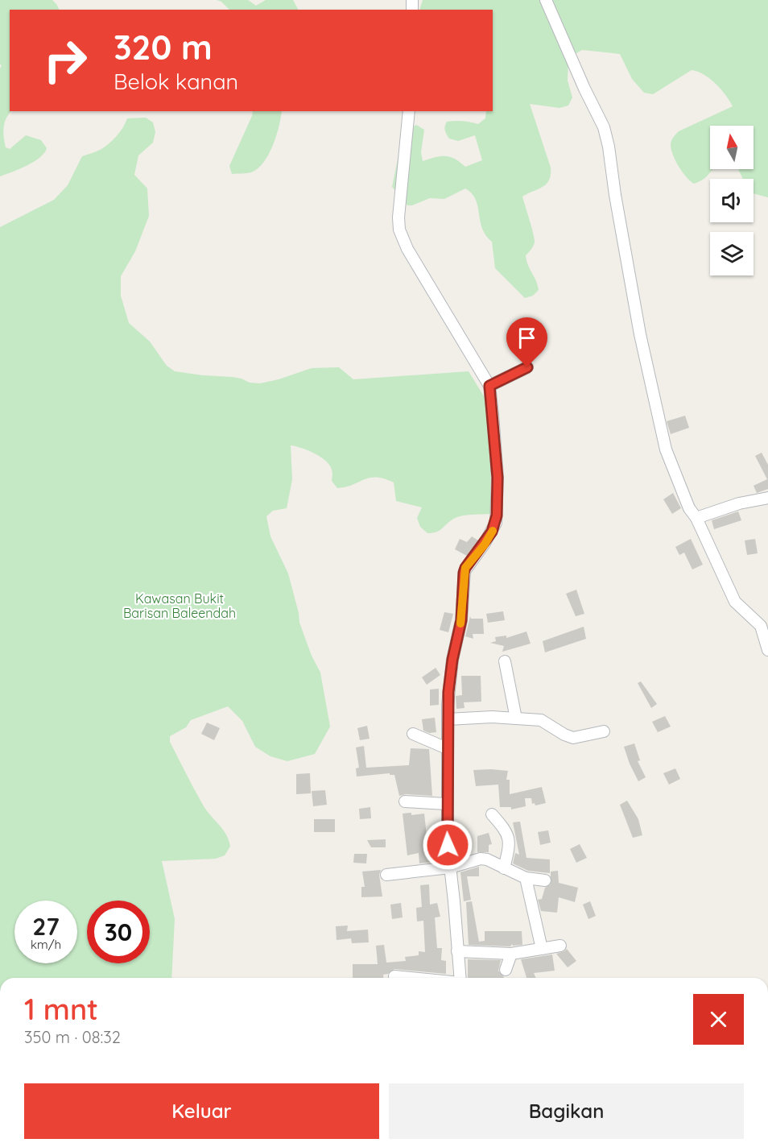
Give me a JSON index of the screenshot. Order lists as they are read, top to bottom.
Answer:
{
  "parks": ["Kawasan Bukit Barisan Baleendah"],
  "north": "top",
  "page": {
    "turn": ["320 m", "Belok kanan"],
    "speed": "27 km/h",
    "limit": "30",
    "heading": ["1 mnt", "350 m · 08:32"],
    "buttons": ["Keluar", "Bagikan"]
  }
}
